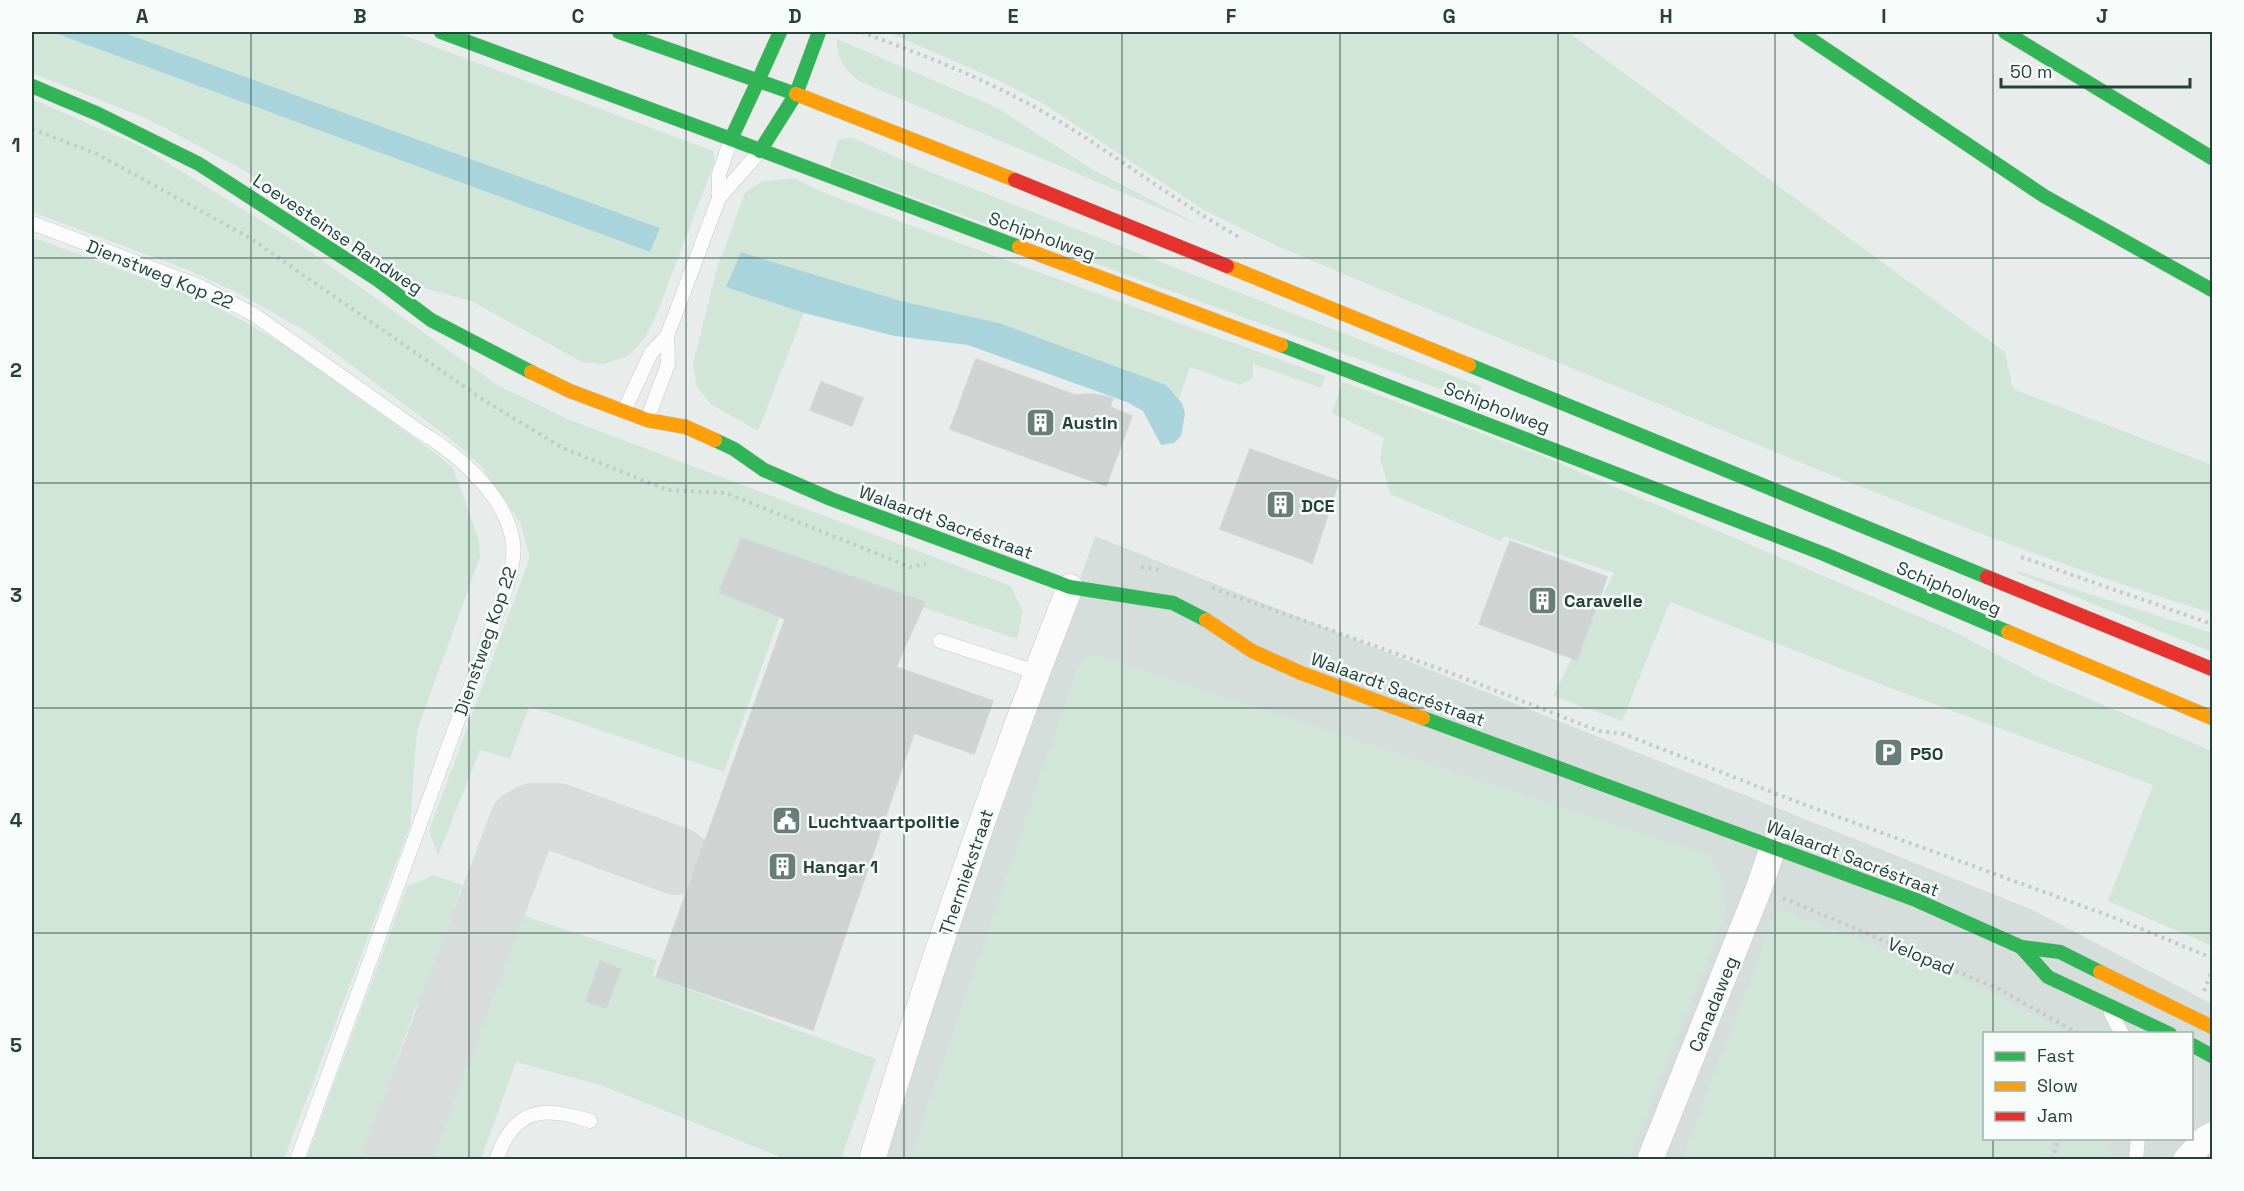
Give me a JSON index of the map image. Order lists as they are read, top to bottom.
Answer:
{
  "streets": {
    "main road": ["Loevesteinse Randweg", "Schipholweg", "Walaardt Sacréstraat"],
    "street": ["Thermiekstraat", "Canadaweg"],
    "lane": ["Dienstweg Kop 22"],
    "path": ["Velopad"]
  },
  "crossings": [
    ["Loevesteinse Randweg", "Walaardt Sacréstraat"],
    ["Walaardt Sacréstraat", "Thermiekstraat"],
    ["Walaardt Sacréstraat", "Canadaweg"],
    ["Velopad", "Canadaweg"]
  ],
  "places": {
    "building": [
      "Austin",
      "DCE",
      "Caravelle",
      "Hangar 1"
    ],
    "parking": ["P50"],
    "public building": ["Luchtvaartpolitie"]
  },
  "legend": ["Fast", "Slow", "Jam"],
  "scale_bar": "50 m",
  "grid": {
    "columns": [
      "A",
      "B",
      "C",
      "D",
      "E",
      "F",
      "G",
      "H",
      "I",
      "J"
    ],
    "rows": [
      "1",
      "2",
      "3",
      "4",
      "5"
    ]
  }
}
